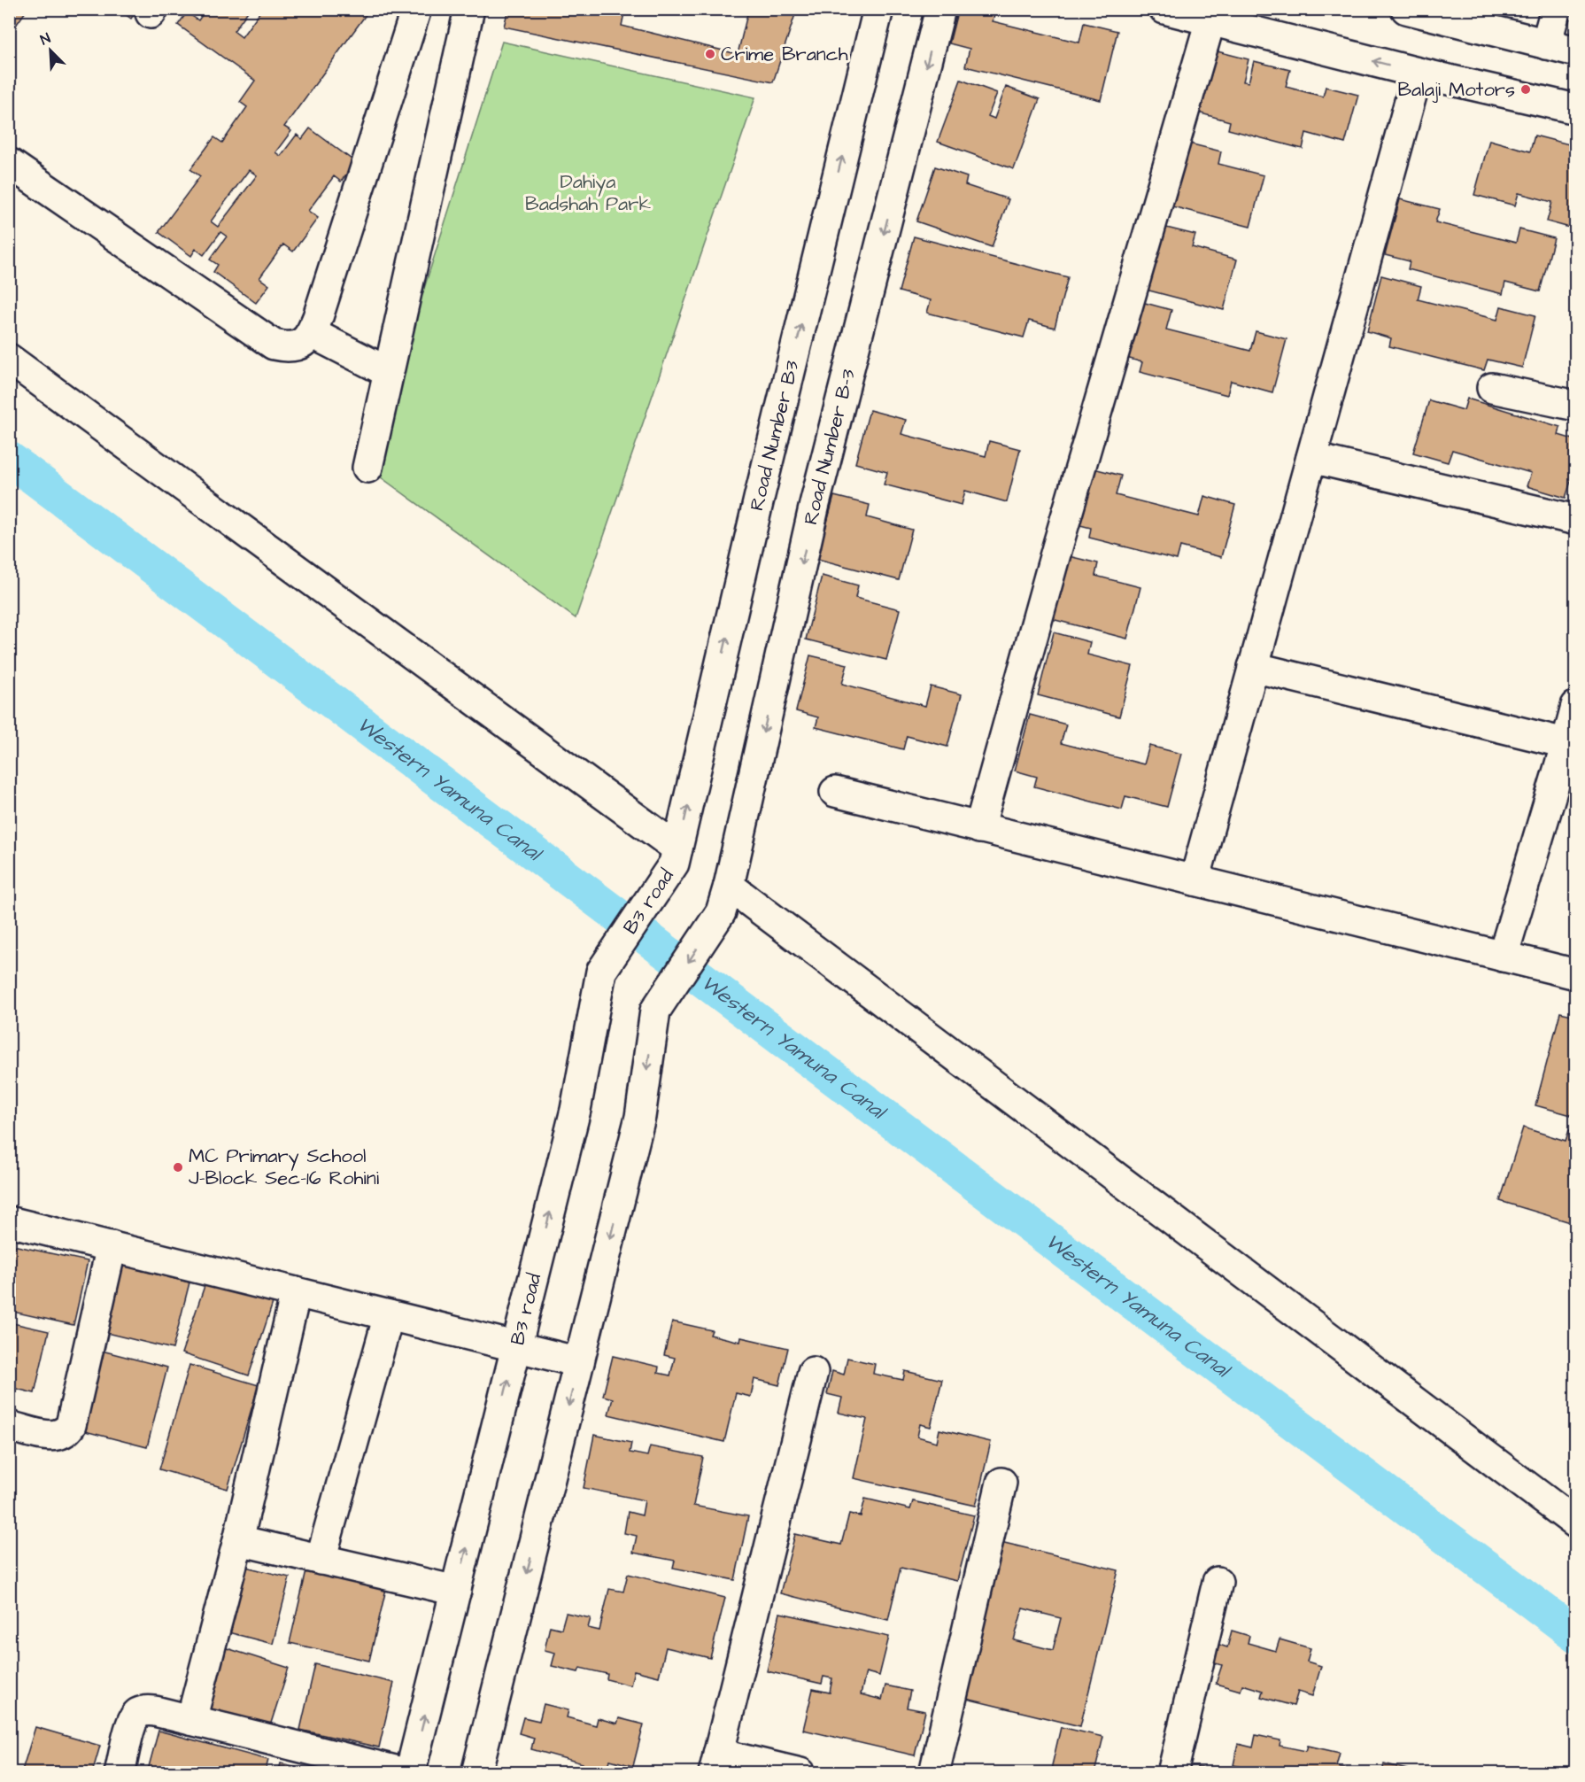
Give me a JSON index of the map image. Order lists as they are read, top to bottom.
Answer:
{
  "streets": {
    "street": ["Road Number B3", "Road Number B-3", "B3 road"]
  },
  "crossings": [
    ["Road Number B3", "B3 road"]
  ],
  "one_way": ["Road Number B3"],
  "water": ["Western Yamuna Canal"],
  "parks": ["Dahiya Badshah Park"],
  "places": ["Crime Branch", "Balaji Motors", "MC Primary School J-Block Sec-16 Rohini"],
  "north": "top left"
}
